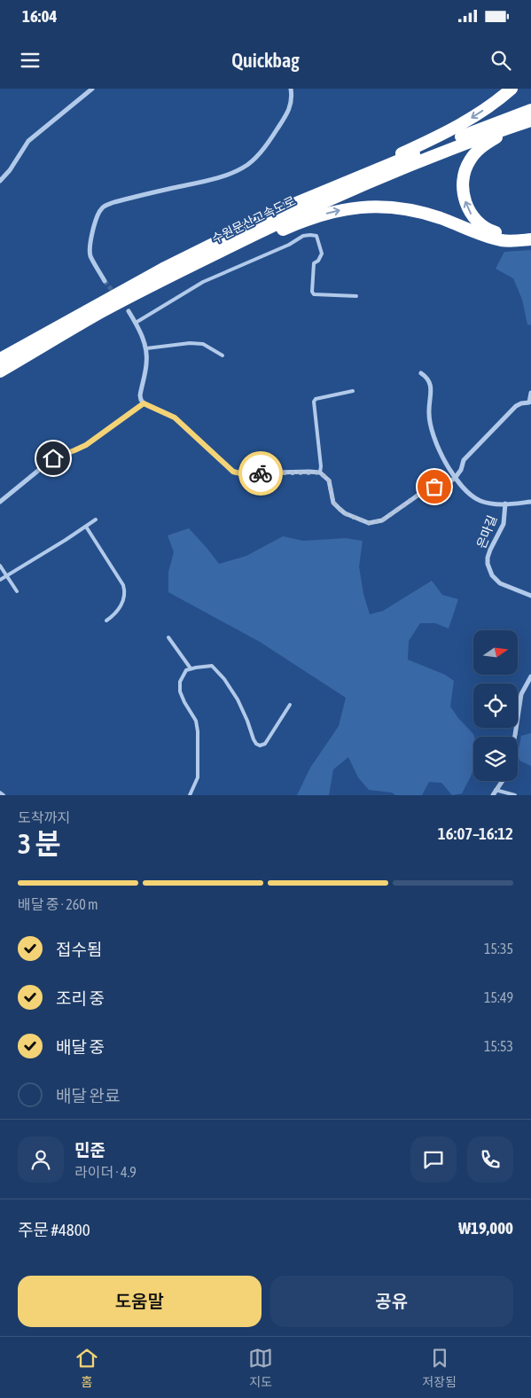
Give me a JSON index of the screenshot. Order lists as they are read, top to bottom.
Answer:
{
  "streets": {
    "highway": ["수원문산고속도로"],
    "street": ["은마길"]
  },
  "north": "right",
  "page": {
    "status": "16:04",
    "header": "Quickbag",
    "heading": ["3 분", "도착까지", "16:07–16:12"],
    "panel": [
      "민준",
      "라이더 · 4.9",
      "주문 #4800",
      "₩19,000"
    ],
    "bar": "배달 중 · 260 m",
    "list": [
      ["접수됨", "15:35"],
      ["조리 중", "15:49"],
      ["배달 중", "15:53"],
      "배달 완료"
    ],
    "buttons": ["도움말", "공유"],
    "tabs": ["홈", "지도", "저장됨"]
  }
}
